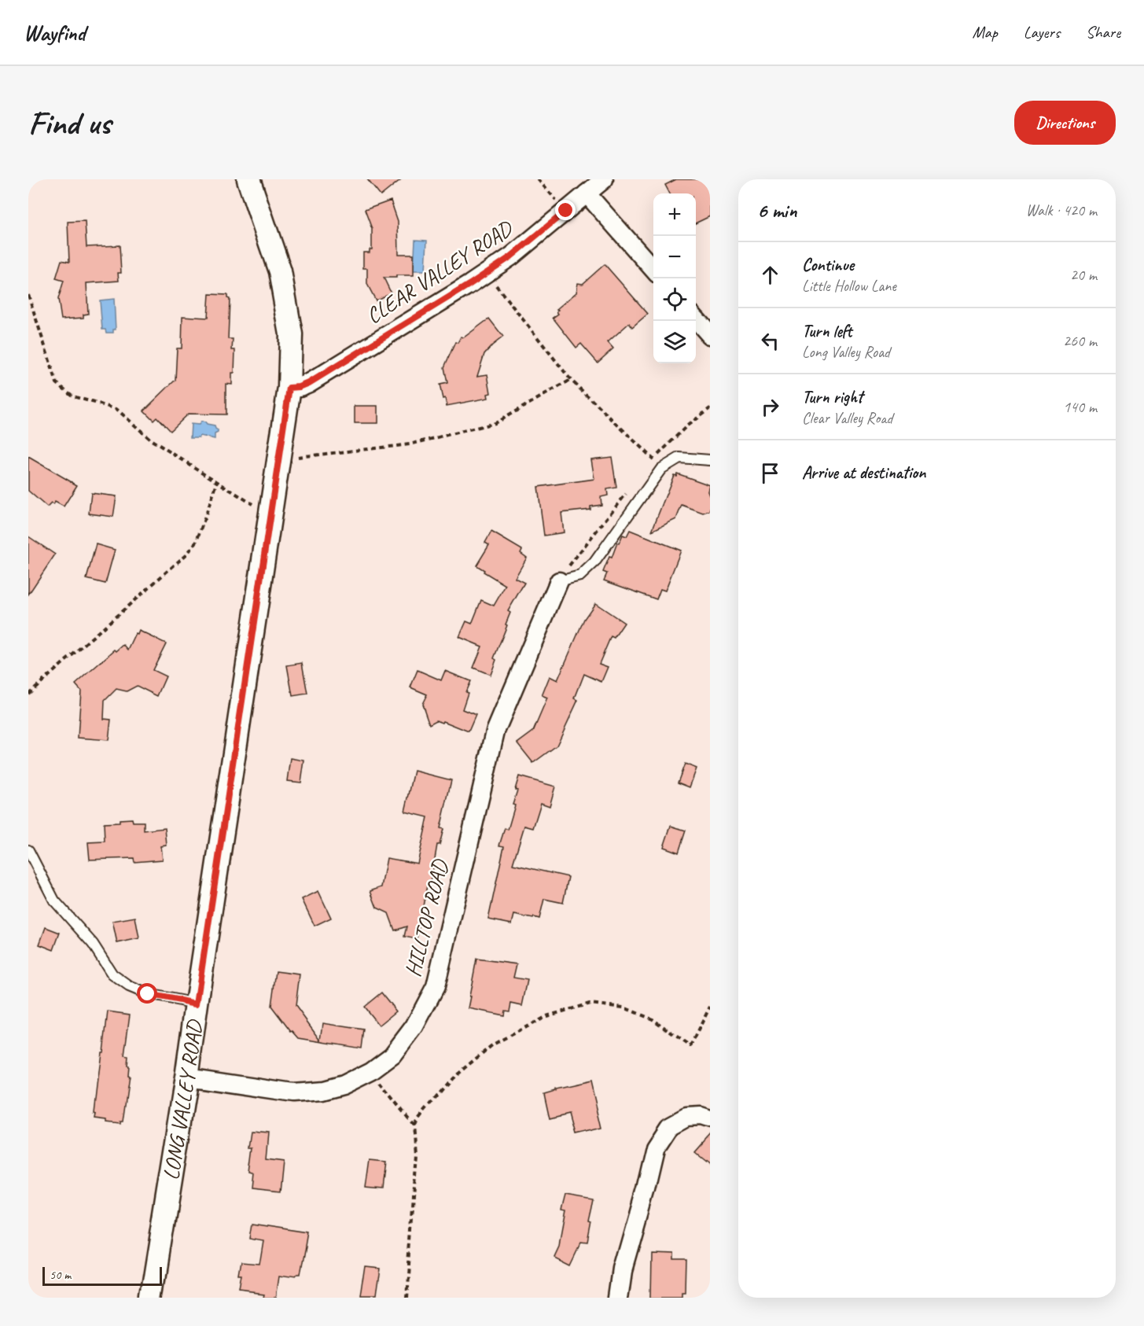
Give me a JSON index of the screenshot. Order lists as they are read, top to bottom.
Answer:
{
  "streets": {
    "street": ["CLEAR VALLEY ROAD", "HILLTOP ROAD", "LONG VALLEY ROAD"]
  },
  "crossings": [
    ["CLEAR VALLEY ROAD", "LONG VALLEY ROAD"],
    ["HILLTOP ROAD", "LONG VALLEY ROAD"]
  ],
  "scale_bar": "50 m",
  "page": {
    "header": "Wayfind",
    "nav": ["Map", "Layers", "Share"],
    "buttons": "Directions",
    "title": "Find us",
    "heading": ["6 min", "Walk · 420 m"],
    "map_buttons": ["+", "−"],
    "list": [
      ["Continue", "Little Hollow Lane", "20 m"],
      ["Turn left", "Long Valley Road", "260 m"],
      ["Turn right", "Clear Valley Road", "140 m"],
      "Arrive at destination"
    ],
    "scale": "50 m"
  }
}
